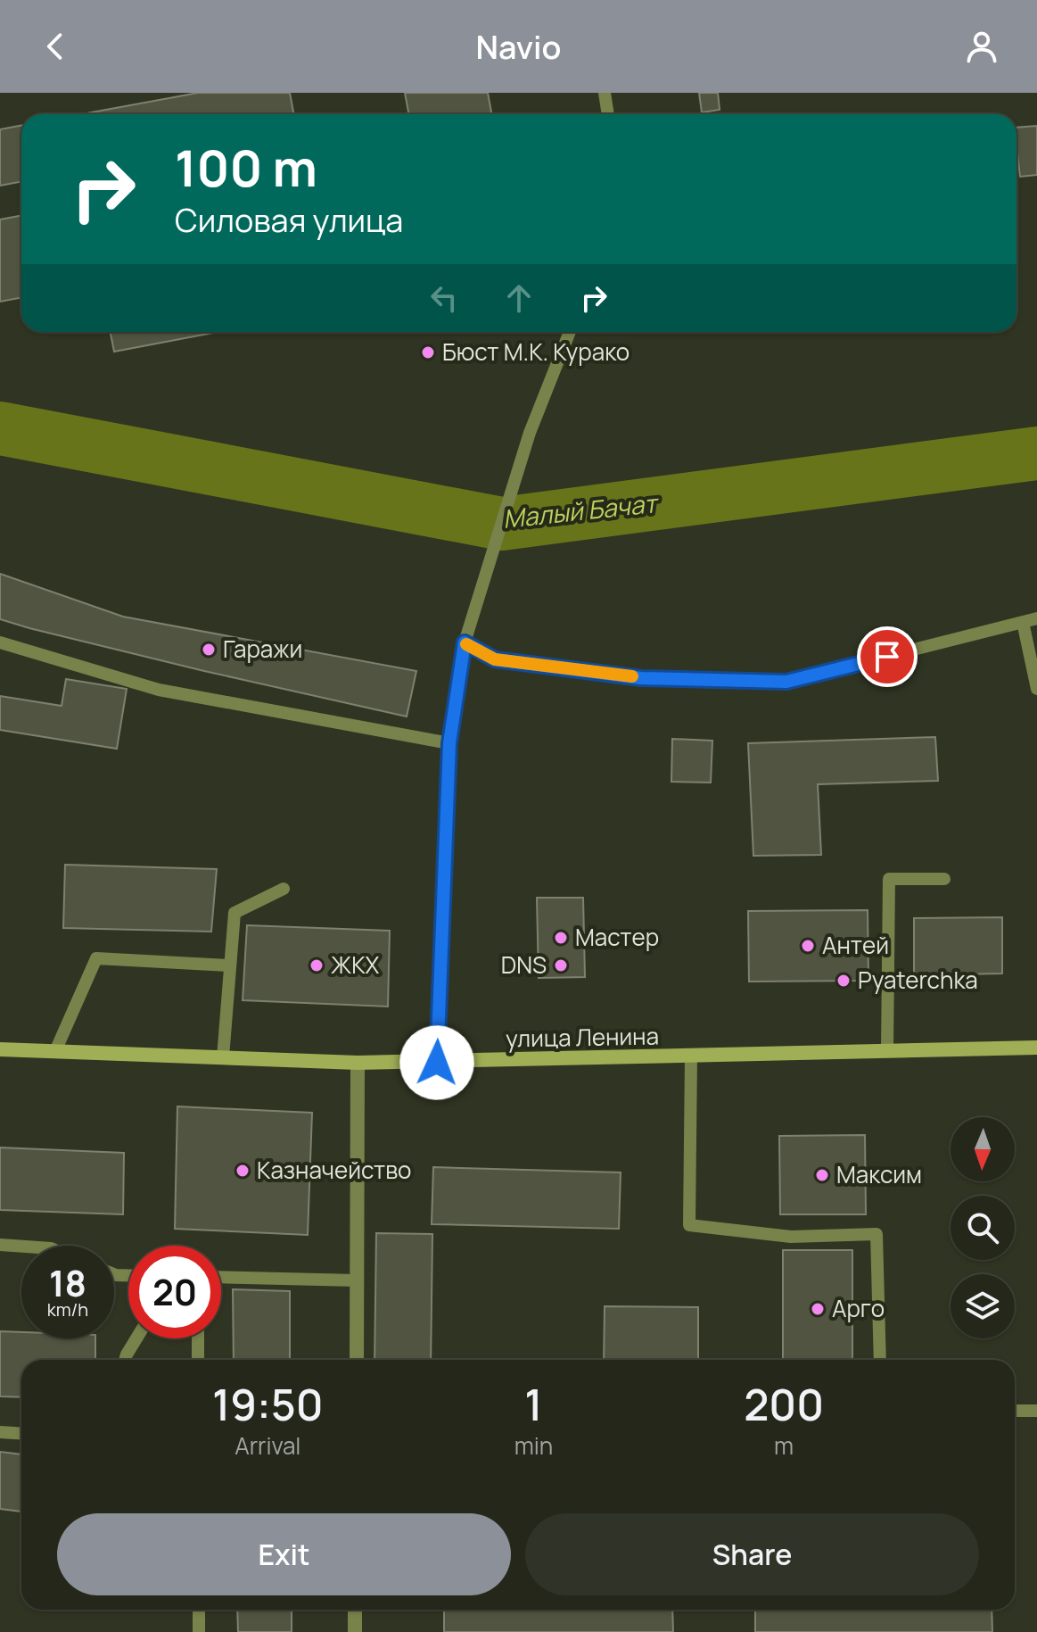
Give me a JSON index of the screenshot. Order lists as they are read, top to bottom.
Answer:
{
  "streets": {
    "street": ["улица Ленина"]
  },
  "water": ["Малый Бачат"],
  "places": [
    "Бюст М.К. Курако",
    "Гаражи",
    "Мастер",
    "Антей",
    "ЖКХ",
    "DNS",
    "Pyaterchka",
    "Казначейство",
    "Максим",
    "Арго"
  ],
  "north": "bottom",
  "page": {
    "header": "Navio",
    "turn": ["100 m", "Силовая улица"],
    "speed": "18 km/h",
    "limit": "20",
    "eta": [
      "19:50",
      "Arrival",
      "1",
      "min",
      "200",
      "m"
    ],
    "buttons": ["Exit", "Share"]
  }
}
